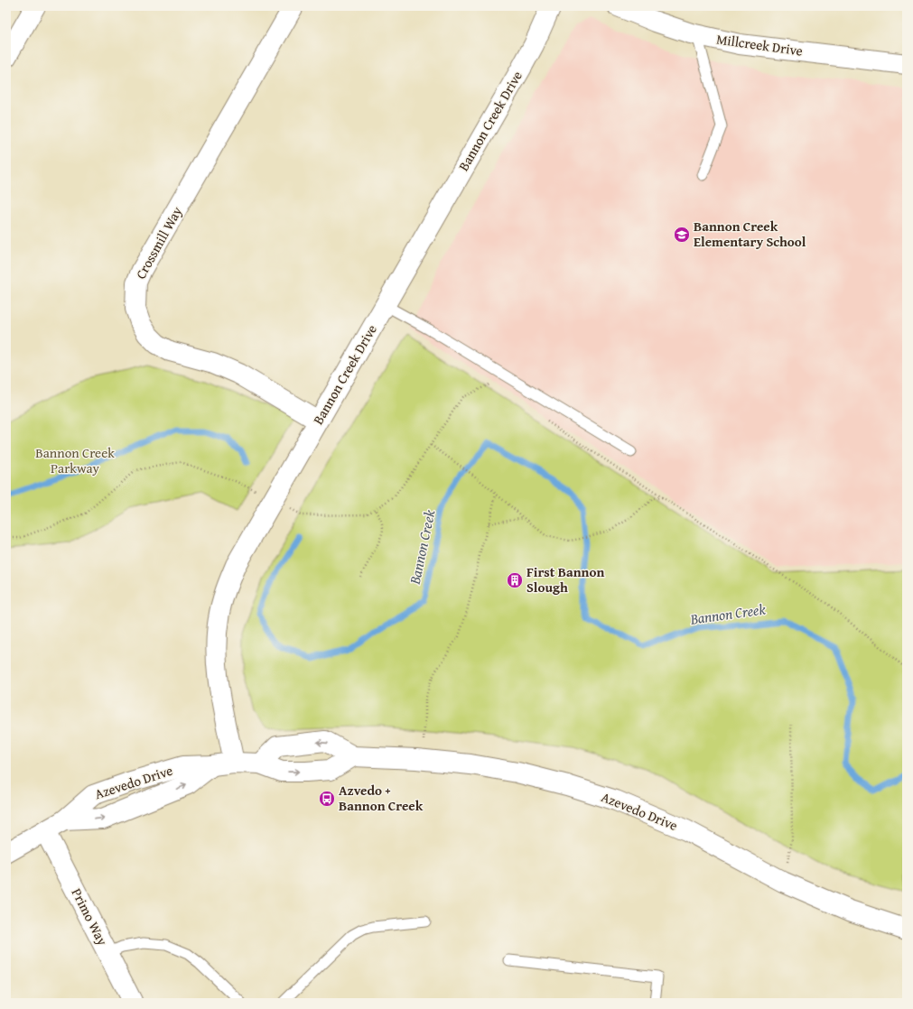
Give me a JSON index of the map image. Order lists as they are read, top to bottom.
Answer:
{
  "streets": {
    "street": [
      "Millcreek Drive",
      "Bannon Creek Drive",
      "Crossmill Way",
      "Azevedo Drive",
      "Primo Way"
    ]
  },
  "crossings": [
    ["Bannon Creek Drive", "Crossmill Way"],
    ["Bannon Creek Drive", "Azevedo Drive"],
    ["Azevedo Drive", "Primo Way"]
  ],
  "water": ["Bannon Creek"],
  "parks": ["Bannon Creek Parkway"],
  "places": {
    "school or university": ["Bannon Creek Elementary School"],
    "building": ["First Bannon Slough"],
    "bus stop": ["Azvedo + Bannon Creek"]
  }
}
